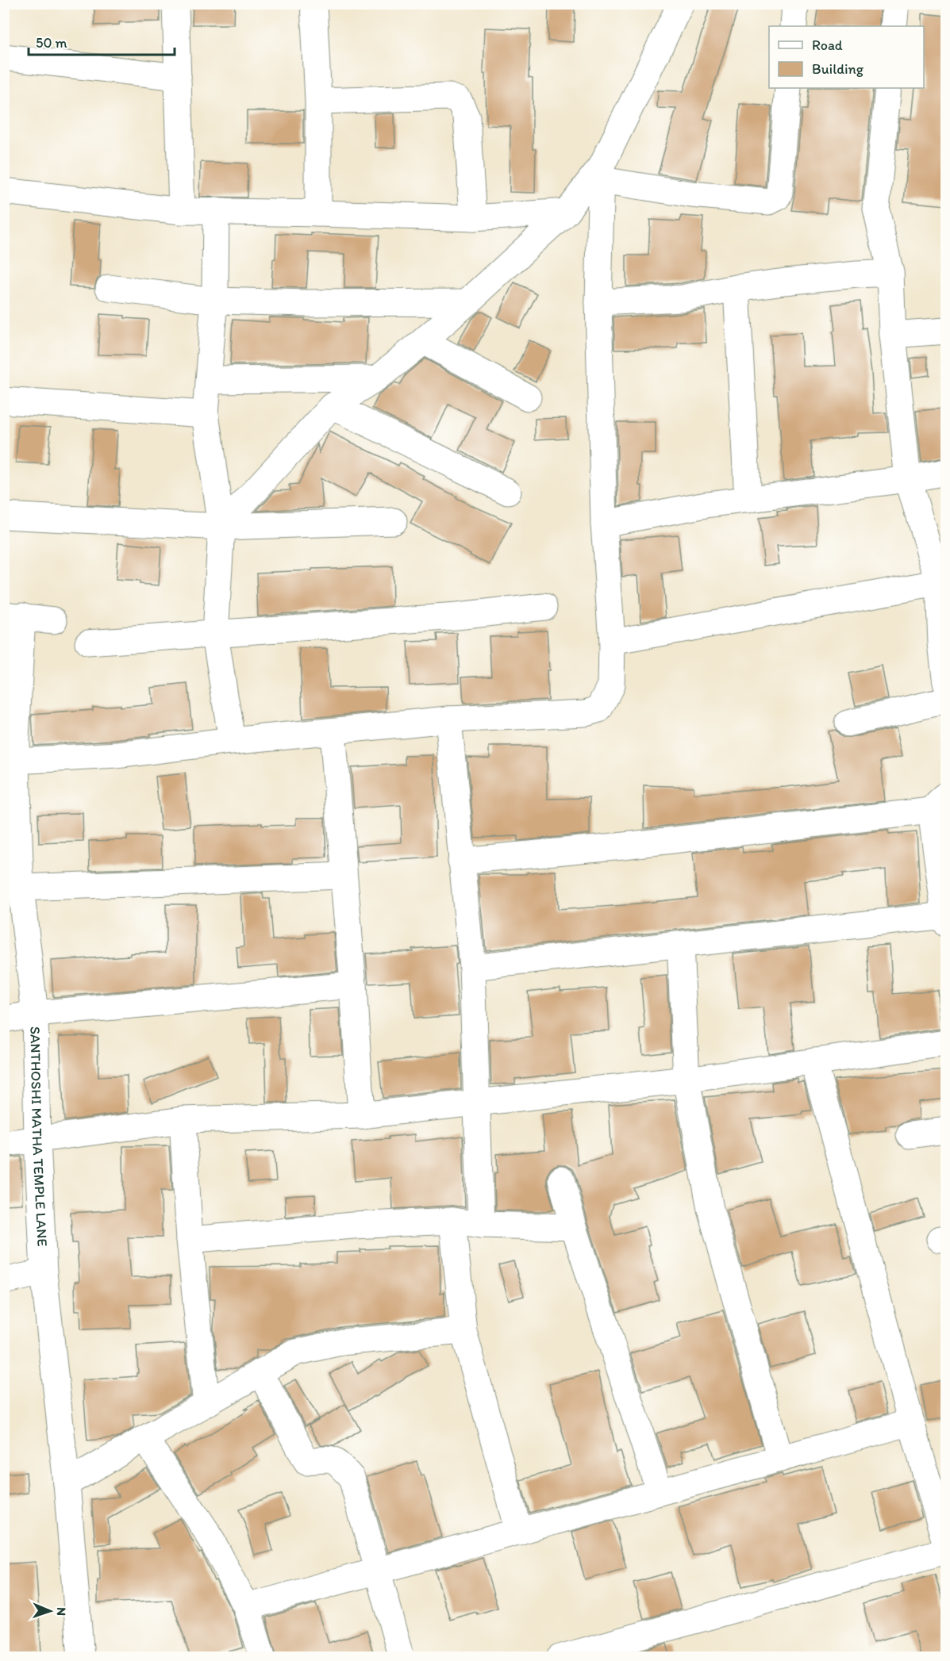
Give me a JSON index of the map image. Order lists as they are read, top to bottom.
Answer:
{
  "streets": {
    "street": ["SANTHOSHI MATHA TEMPLE LANE"]
  },
  "legend": ["Road", "Building"],
  "scale_bar": "50 m",
  "north": "right"
}
